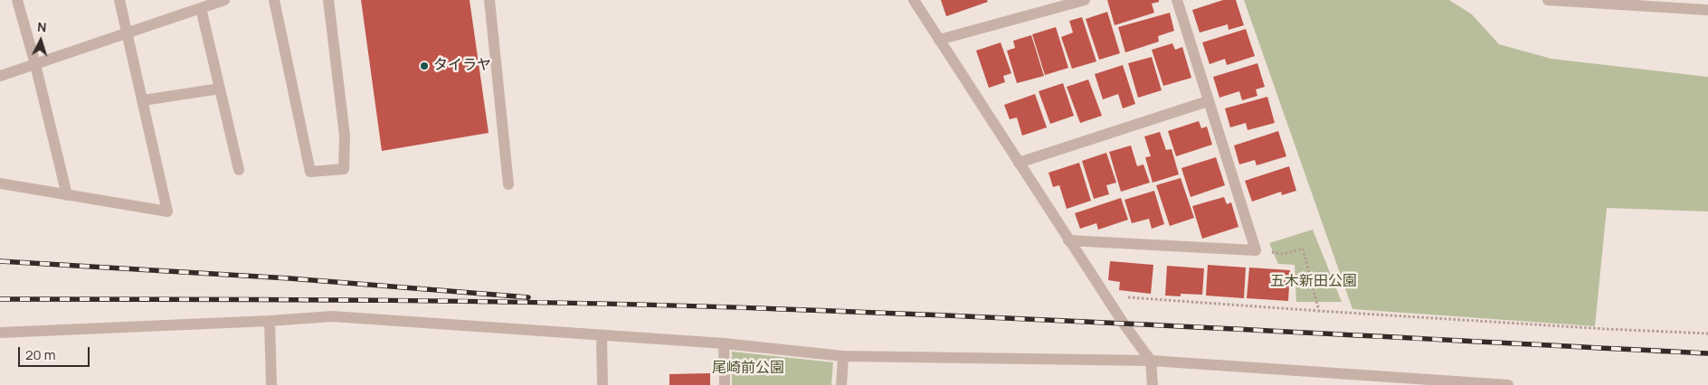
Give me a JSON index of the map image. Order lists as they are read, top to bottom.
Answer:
{
  "parks": ["五木新田公園", "尾崎前公園"],
  "places": ["タイラヤ"],
  "scale_bar": "20 m",
  "north": "top"
}
